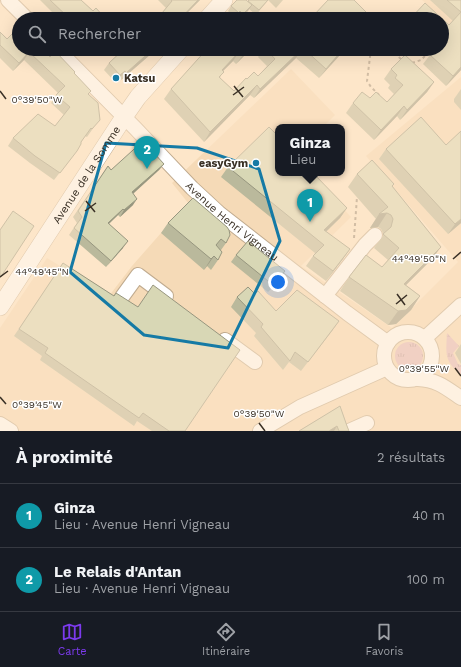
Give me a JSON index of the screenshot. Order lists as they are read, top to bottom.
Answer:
{
  "streets": {
    "main road": ["Avenue de la Somme"],
    "street": ["Avenue Henri Vigneau"]
  },
  "crossings": [
    ["Avenue de la Somme", "Avenue Henri Vigneau"]
  ],
  "places": ["Katsu", "easyGym"],
  "page": {
    "search": "Rechercher",
    "popup": ["Ginza", "Lieu"],
    "pins": ["2", "1"],
    "heading": ["À proximité", "2 résultats"],
    "list": [
      {
        "mark": "1",
        "name": "Ginza",
        "note": "Lieu · Avenue Henri Vigneau",
        "value": "40 m"
      },
      {
        "mark": "2",
        "name": "Le Relais d'Antan",
        "note": "Lieu · Avenue Henri Vigneau",
        "value": "100 m"
      }
    ],
    "nav": ["Carte", "Itinéraire", "Favoris"]
  },
  "coordinates": [
    "0°39'50\"W",
    "44°49'50\"N",
    "44°49'45\"N",
    "0°39'55\"W",
    "0°39'45\"W"
  ]
}
